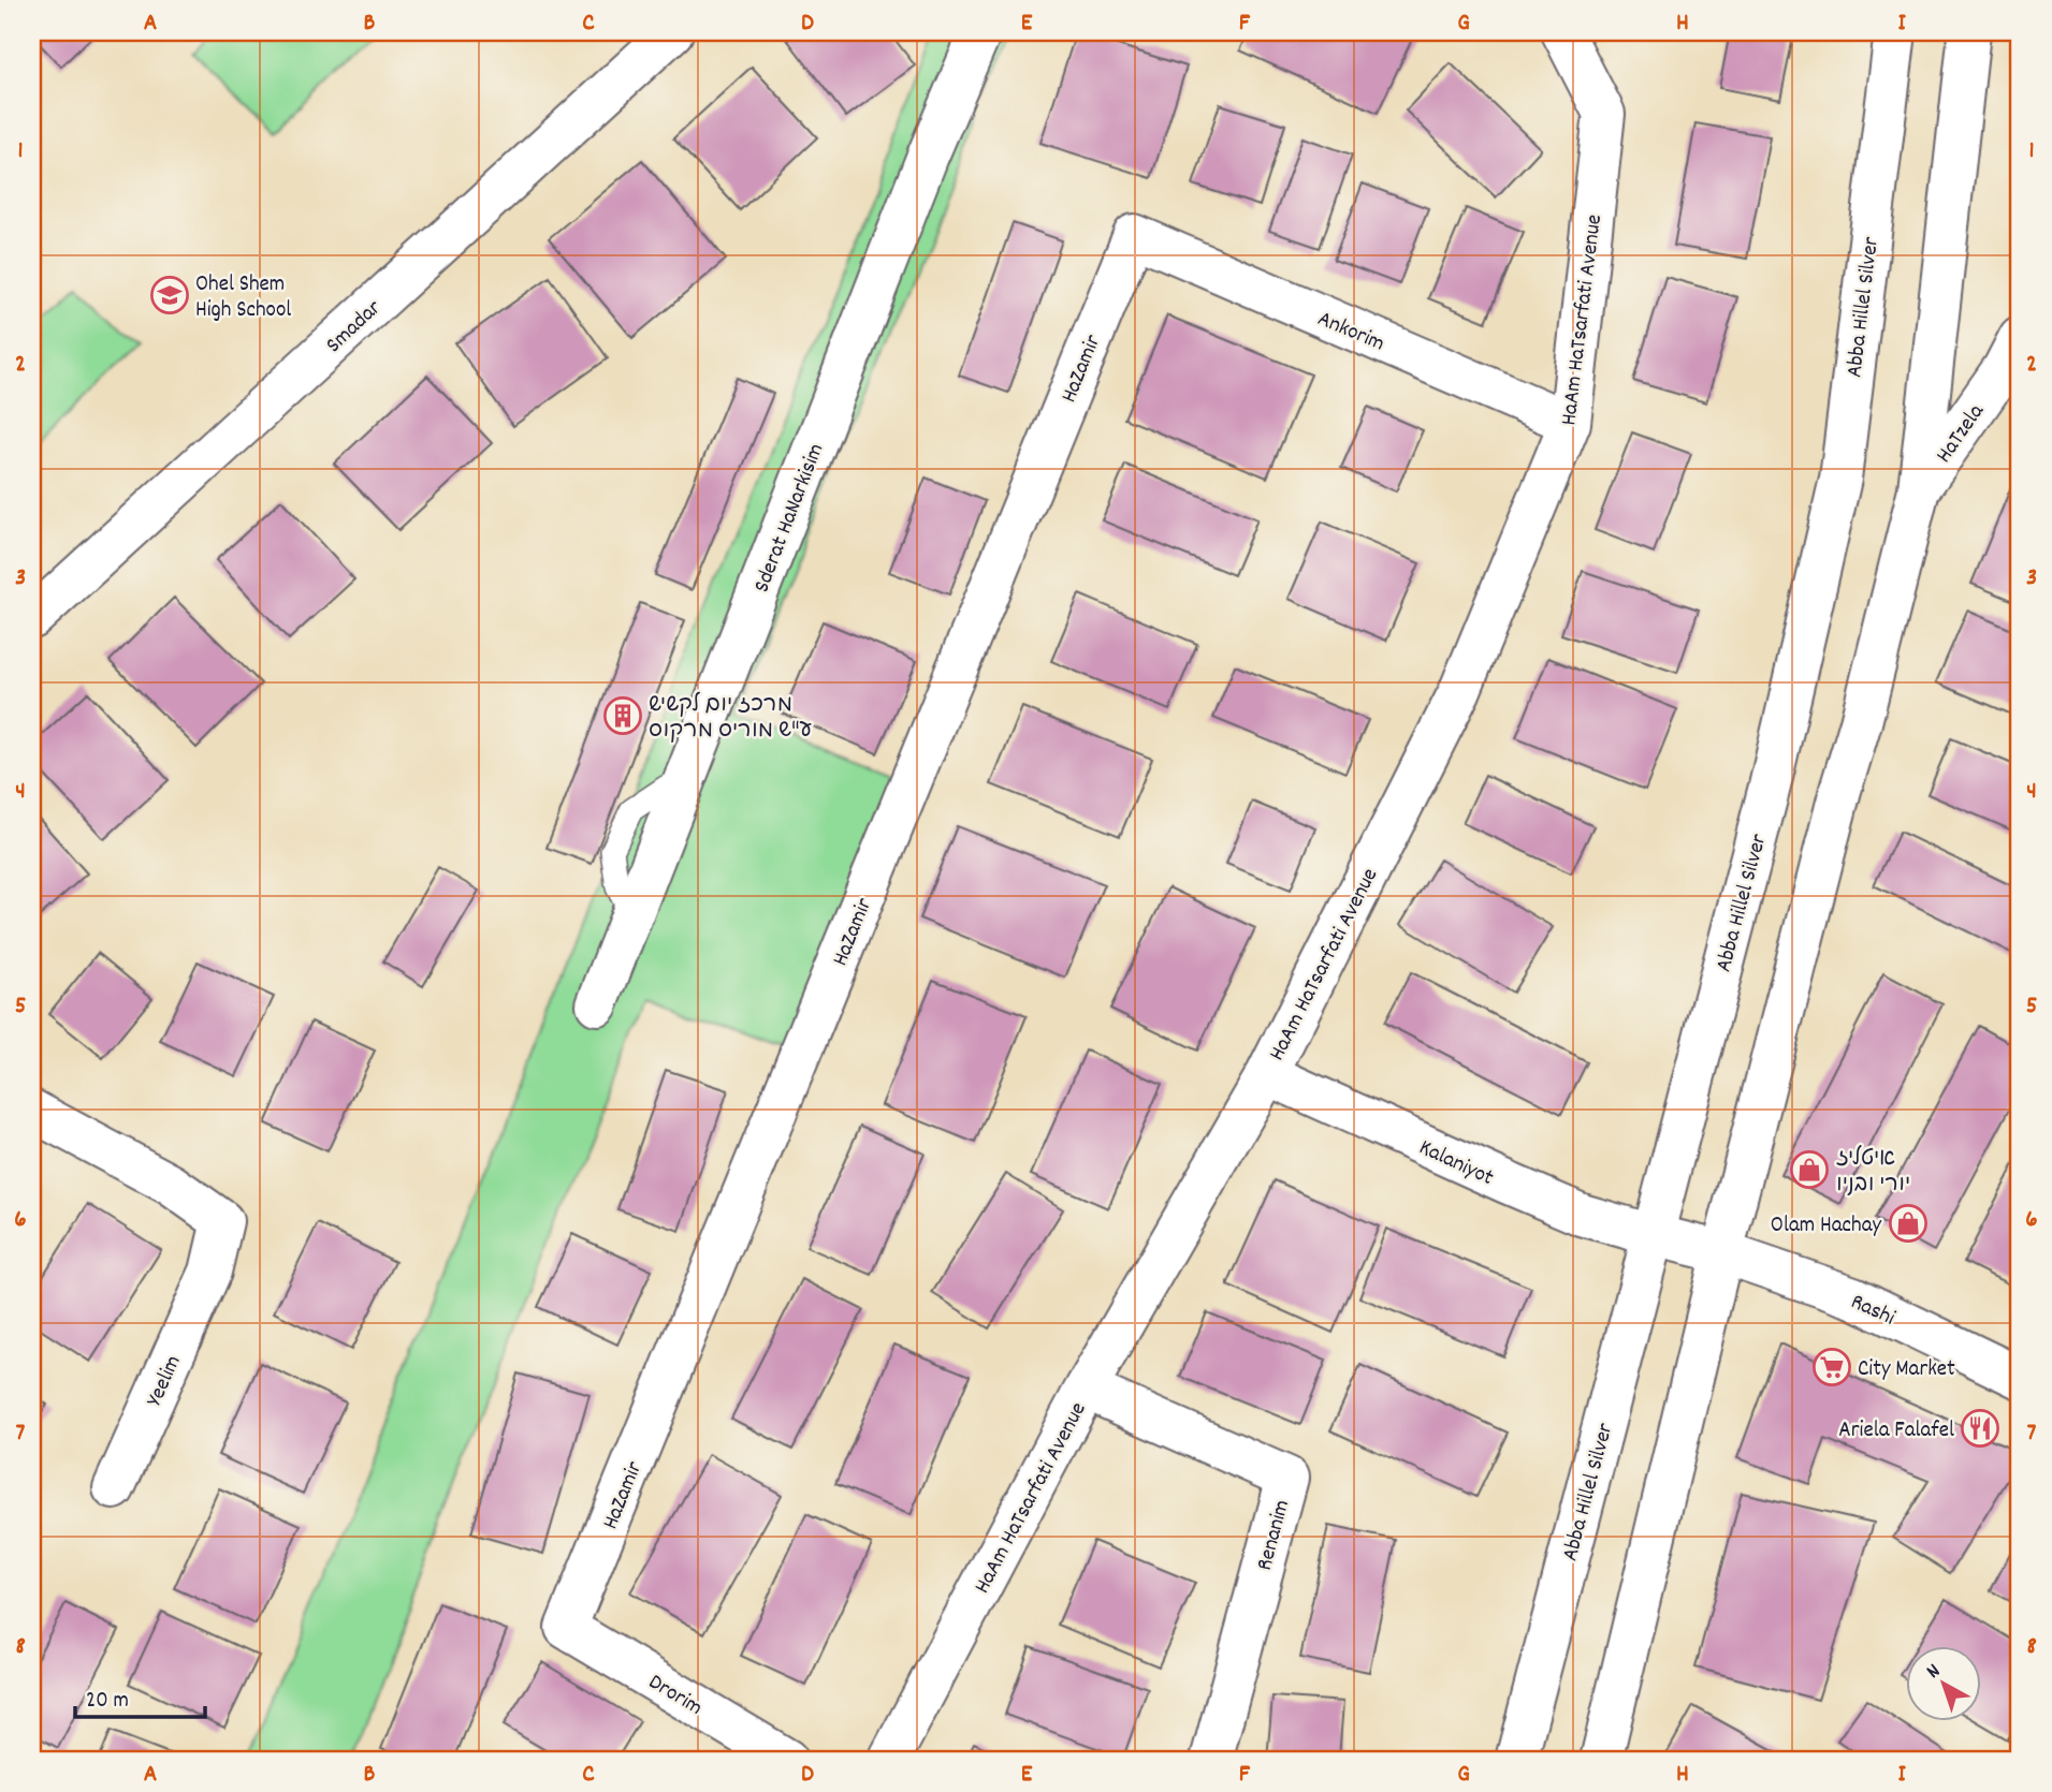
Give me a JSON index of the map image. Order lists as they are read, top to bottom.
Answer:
{
  "streets": {
    "street": [
      "Abba Hillel Silver",
      "HaAm HaTsarfati Avenue",
      "Smadar",
      "Ankorim",
      "HaZamir",
      "HaTzela",
      "Sderat HaNarkisim",
      "Kalaniyot",
      "Rashi",
      "Yeelim",
      "Renanim",
      "Drorim"
    ]
  },
  "crossings": [
    ["Abba Hillel Silver", "Kalaniyot"],
    ["HaAm HaTsarfati Avenue", "Ankorim"],
    ["HaAm HaTsarfati Avenue", "Kalaniyot"],
    ["HaAm HaTsarfati Avenue", "Renanim"],
    ["Ankorim", "HaZamir"],
    ["HaZamir", "Drorim"],
    ["Kalaniyot", "Rashi"]
  ],
  "places": {
    "school or university": ["Ohel Shem High School"],
    "building": ["מרכז יום לקשיש ע\"ש מוריס מרקוס"],
    "shop": ["איטליז יורי ובניו", "Olam Hachay"],
    "supermarket": ["City Market"],
    "restaurant": ["Ariela Falafel"]
  },
  "scale_bar": "20 m",
  "north": "top left",
  "grid": {
    "columns": [
      "A",
      "B",
      "C",
      "D",
      "E",
      "F",
      "G",
      "H",
      "I"
    ],
    "rows": [
      "1",
      "2",
      "3",
      "4",
      "5",
      "6",
      "7",
      "8"
    ]
  }
}
